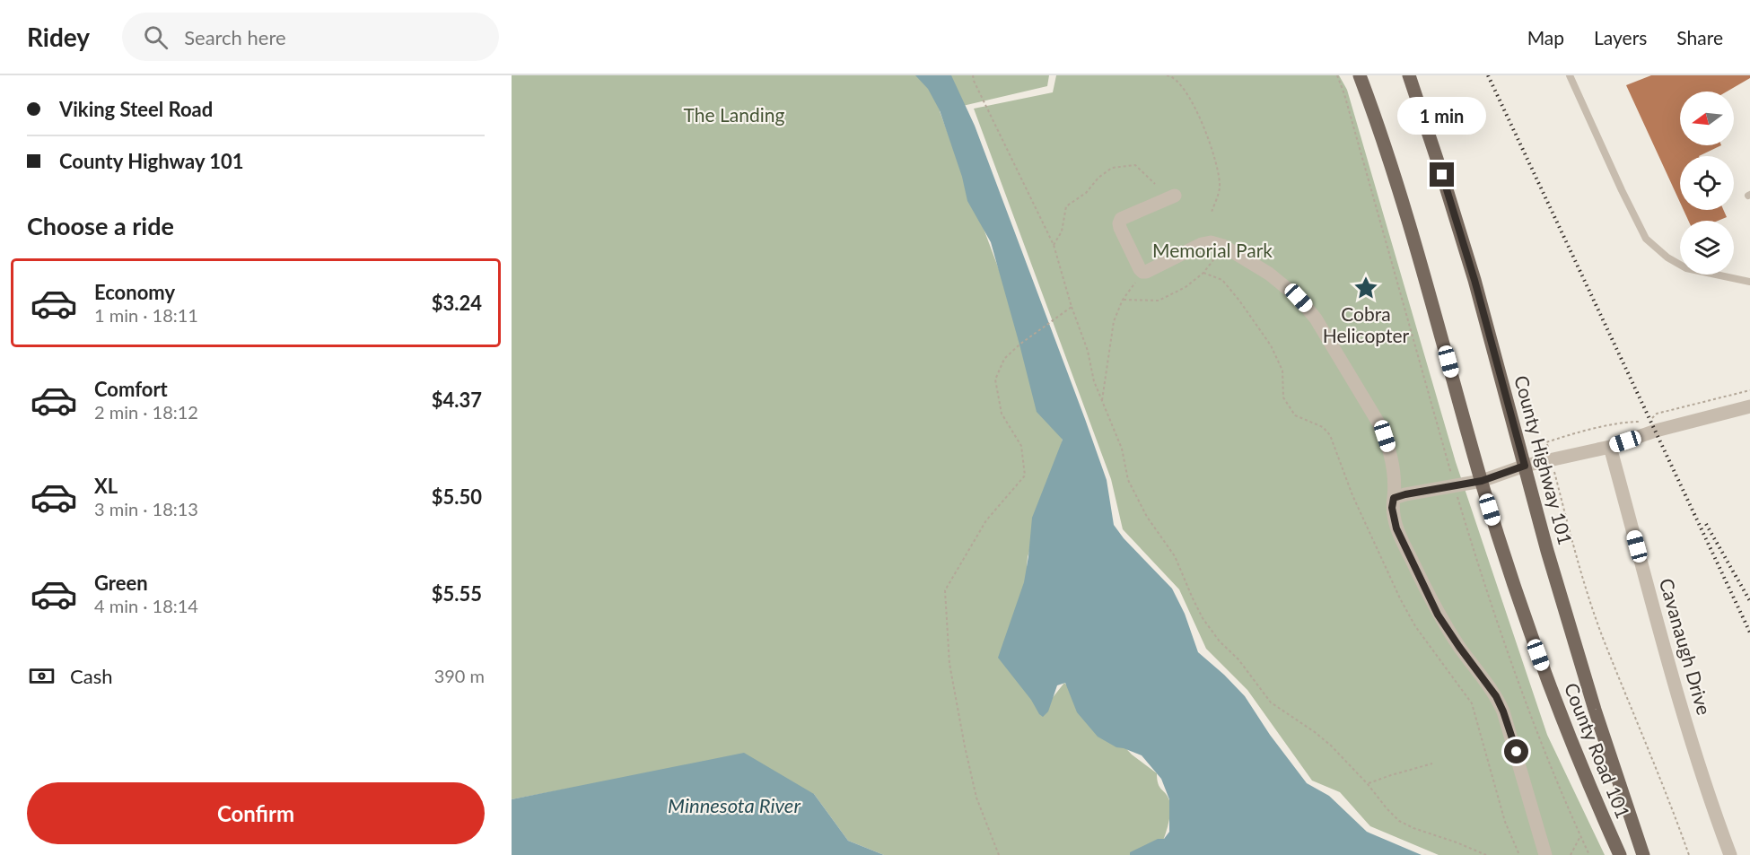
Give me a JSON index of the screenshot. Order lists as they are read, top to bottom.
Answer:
{
  "streets": {
    "main road": ["County Highway 101", "County Road 101"],
    "street": ["Cavanaugh Drive"]
  },
  "water": ["Minnesota River"],
  "parks": ["The Landing", "Memorial Park"],
  "places": {
    "place": ["Cobra Helicopter"]
  },
  "north": "left",
  "page": {
    "header": "Ridey",
    "search": "Search here",
    "nav": ["Map", "Layers", "Share"],
    "banner": ["Viking Steel Road", "County Highway 101"],
    "bubble": "1 min",
    "heading": "Choose a ride",
    "list": [
      {
        "name": "Economy",
        "note": "1 min · 18:11",
        "value": "$3.24"
      },
      {
        "name": "Comfort",
        "note": "2 min · 18:12",
        "value": "$4.37"
      },
      {
        "name": "XL",
        "note": "3 min · 18:13",
        "value": "$5.50"
      },
      {
        "name": "Green",
        "note": "4 min · 18:14",
        "value": "$5.55"
      }
    ],
    "pay": ["Cash", "390 m"],
    "buttons": "Confirm"
  }
}
